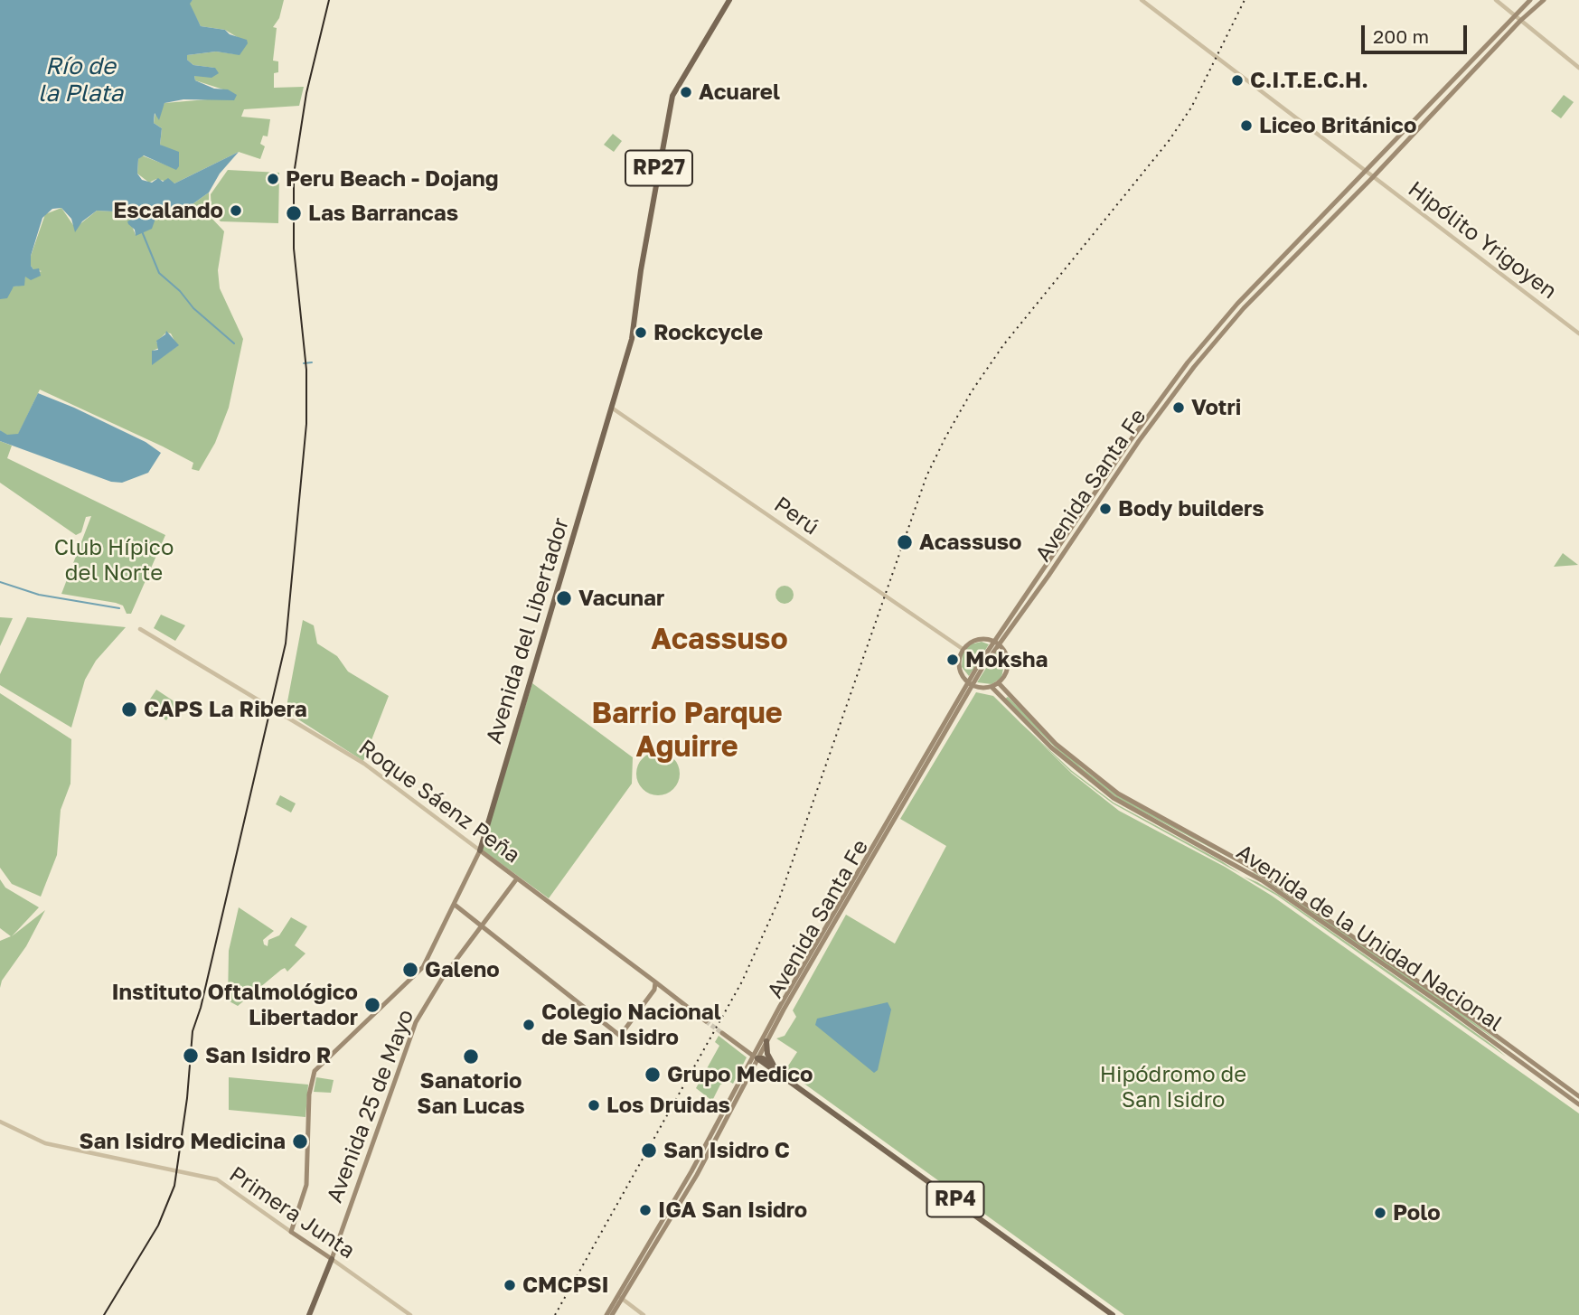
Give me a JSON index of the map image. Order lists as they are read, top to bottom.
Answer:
{
  "streets": {
    "main road": [
      "RP27",
      "Avenida Santa Fe",
      "Avenida del Libertador",
      "Roque Sáenz Peña",
      "Avenida de la Unidad Nacional",
      "Avenida 25 de Mayo",
      "RP4",
      "Primera Junta"
    ],
    "street": ["Hipólito Yrigoyen", "Perú"]
  },
  "crossings": [
    ["Hipólito Yrigoyen", "Avenida Santa Fe"],
    ["Avenida Santa Fe", "RP4"],
    ["Perú", "Avenida del Libertador"],
    ["Avenida del Libertador", "Roque Sáenz Peña"],
    ["Avenida del Libertador", "Primera Junta"],
    ["Roque Sáenz Peña", "Avenida 25 de Mayo"],
    ["Avenida 25 de Mayo", "Primera Junta"]
  ],
  "districts": ["Acassuso", "Barrio Parque Aguirre"],
  "water": ["Río de la Plata"],
  "parks": ["Club Hípico del Norte", "Hipódromo de San Isidro"],
  "places": [
    "C.I.T.E.C.H.",
    "Acuarel",
    "Liceo Británico",
    "Peru Beach - Dojang",
    "Escalando",
    "Las Barrancas",
    "Rockcycle",
    "Votri",
    "Body builders",
    "Acassuso",
    "Vacunar",
    "Moksha",
    "CAPS La Ribera",
    "Galeno",
    "Instituto Oftalmológico Libertador",
    "Colegio Nacional de San Isidro",
    "San Isidro R",
    "Sanatorio San Lucas",
    "Grupo Medico",
    "Los Druidas",
    "San Isidro Medicina",
    "San Isidro C",
    "IGA San Isidro",
    "Polo",
    "CMCPSI"
  ],
  "scale_bar": "200 m"
}
